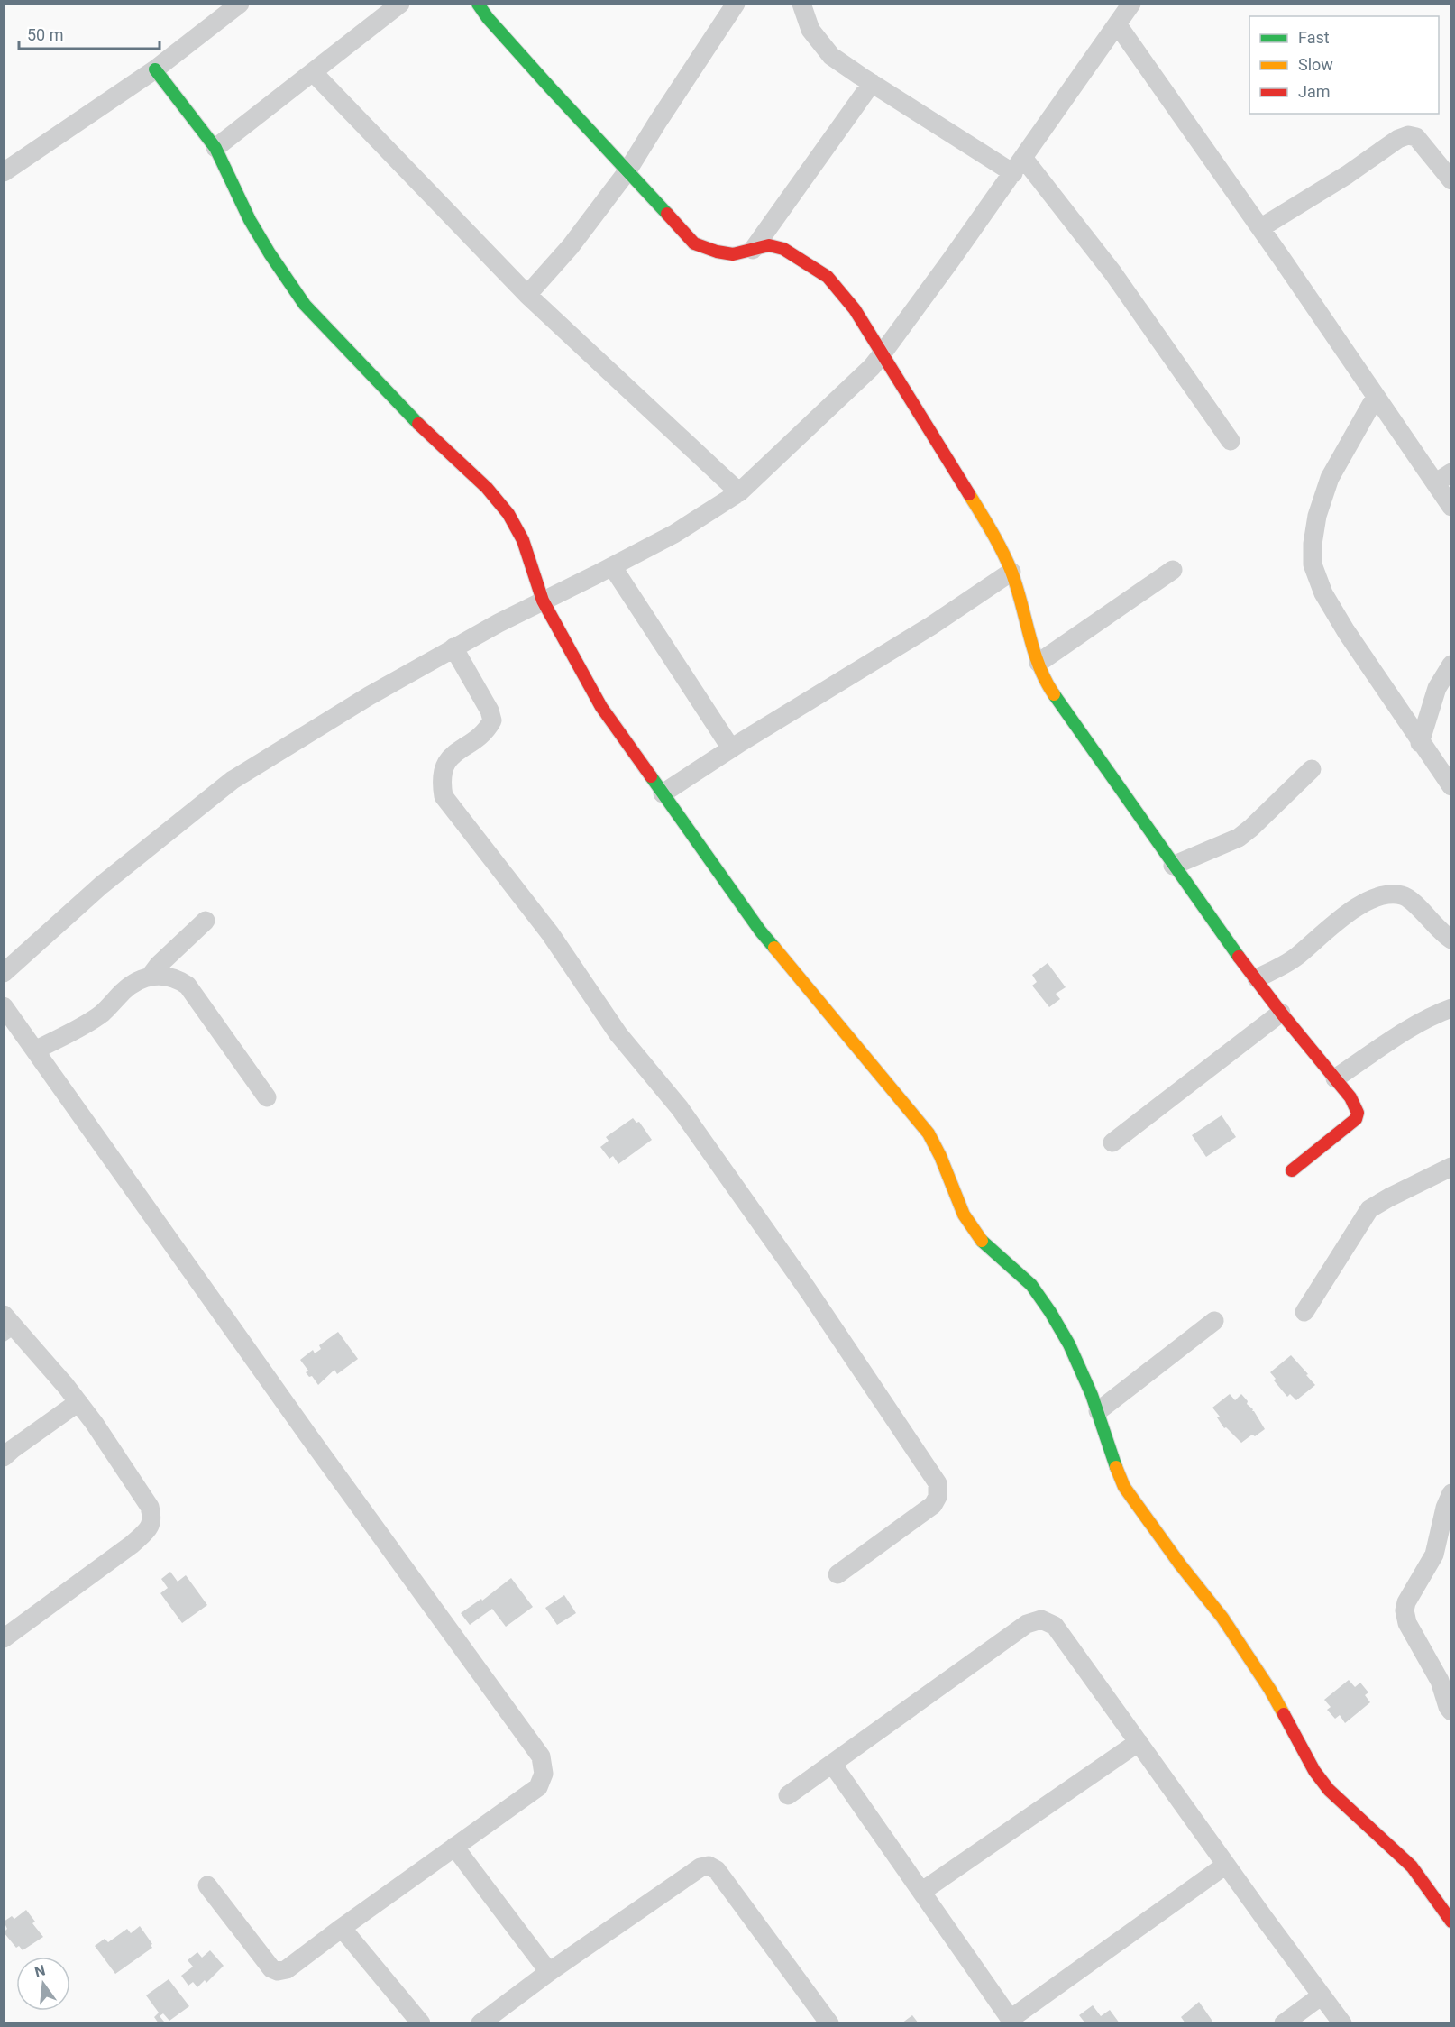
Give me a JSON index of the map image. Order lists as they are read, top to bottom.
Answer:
{
  "legend": ["Fast", "Slow", "Jam"],
  "scale_bar": "50 m",
  "north": "top"
}
